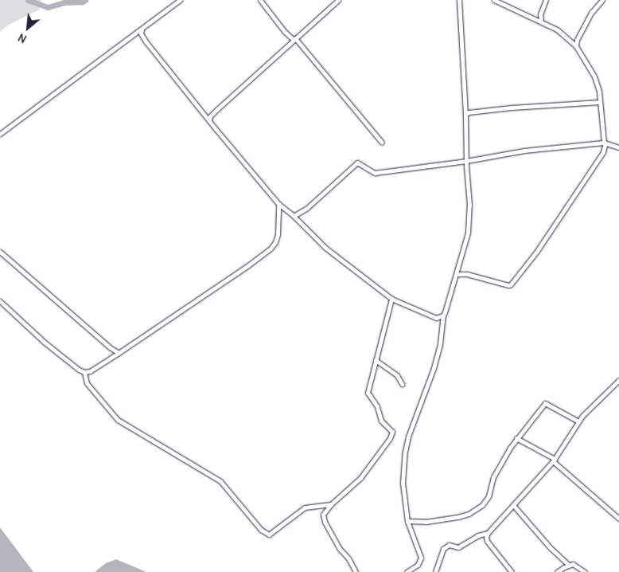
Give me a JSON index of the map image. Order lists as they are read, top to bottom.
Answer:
{
  "north": "bottom left"
}
